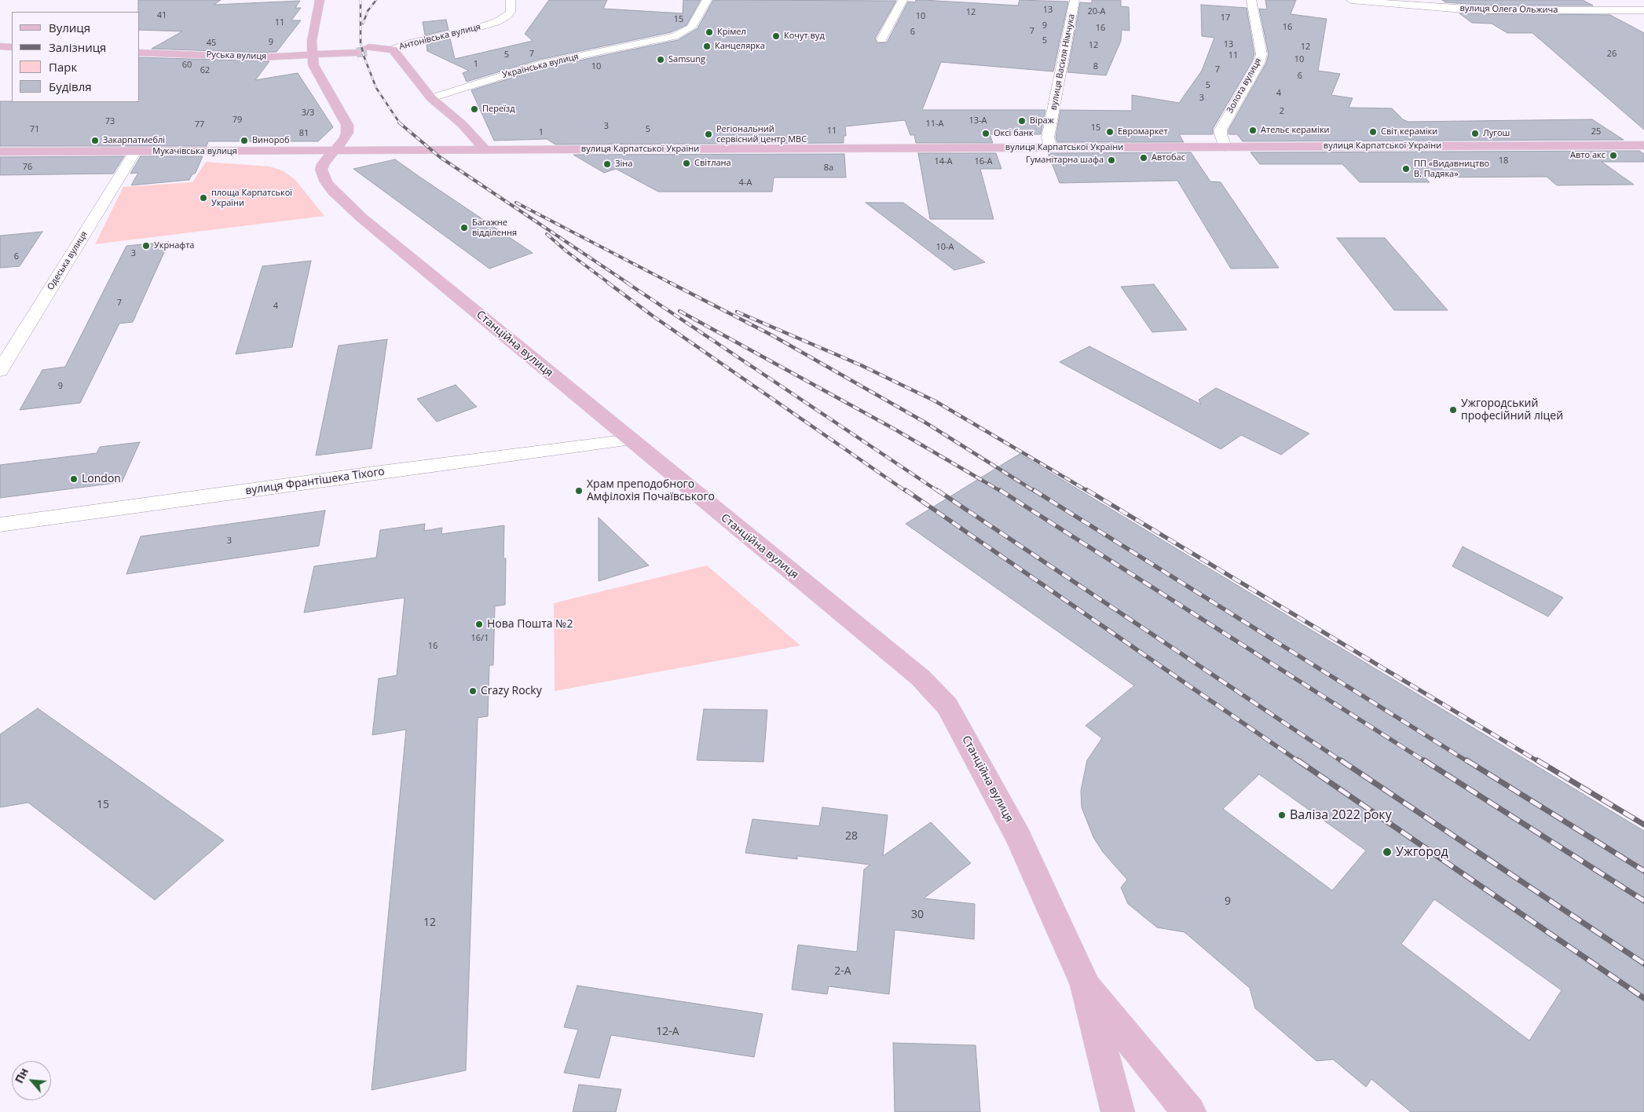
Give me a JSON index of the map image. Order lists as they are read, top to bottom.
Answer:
{
  "streets": {
    "main road": [
      "Антонівська вулиця",
      "Руська вулиця",
      "вулиця Карпатської України",
      "Мукачівська вулиця",
      "Станційна вулиця"
    ],
    "street": [
      "вулиця Олега Ольжича",
      "вулиця Василя Німчука",
      "Українська вулиця",
      "Золота вулиця",
      "Одеська вулиця",
      "вулиця Франтішека Тіхого"
    ]
  },
  "crossings": [
    ["Антонівська вулиця", "Українська вулиця"],
    ["вулиця Василя Німчука", "вулиця Карпатської України"],
    ["Золота вулиця", "вулиця Карпатської України"],
    ["вулиця Карпатської України", "Мукачівська вулиця"],
    ["Мукачівська вулиця", "Одеська вулиця"],
    ["Мукачівська вулиця", "Станційна вулиця"],
    ["Станційна вулиця", "вулиця Франтішека Тіхого"]
  ],
  "places": [
    "Крімел",
    "Кочут вуд",
    "Канцелярка",
    "Samsung",
    "Переїзд",
    "Віраж",
    "Ательє кераміки",
    "Евромаркет",
    "Світ кераміки",
    "Оксі банк",
    "Лугош",
    "Регіональний сервісний центр МВС",
    "Закарпатмеблі",
    "Винороб",
    "Авто акс",
    "Автобас",
    "Гуманітарна шафа",
    "Світлана",
    "Зіна",
    "ПП «Видавництво В. Падяка»",
    "площа Карпатської України",
    "Багажне відділення",
    "Укрнафта",
    "Ужгородський професійний ліцей",
    "London",
    "Храм преподобного Амфілохія Почаївського",
    "Нова Пошта №2",
    "Crazy Rocky",
    "Валіза 2022 року",
    "Ужгород"
  ],
  "house_numbers": [
    "13",
    "20-А",
    "12",
    "41",
    "10",
    "17",
    "15",
    "11",
    "9",
    "16",
    "16",
    "7",
    "6",
    "5",
    "9",
    "45",
    "13",
    "12",
    "12",
    "7",
    "26",
    "5",
    "11",
    "10",
    "1",
    "60",
    "10",
    "8",
    "7",
    "62",
    "6",
    "5",
    "4",
    "3",
    "2",
    "3/3",
    "79",
    "13-А",
    "73",
    "11-А",
    "77",
    "3",
    "15",
    "71",
    "5",
    "11",
    "25",
    "1",
    "81",
    "18",
    "14-А",
    "16-А",
    "76",
    "8а",
    "4-А",
    "10-А",
    "3",
    "6",
    "7",
    "4",
    "9",
    "3",
    "16/1",
    "16",
    "15",
    "28",
    "9",
    "30",
    "12",
    "2-А",
    "12-А"
  ],
  "legend": [
    "Вулиця",
    "Залізниця",
    "Парк",
    "Будівля"
  ],
  "north": "top left"
}
